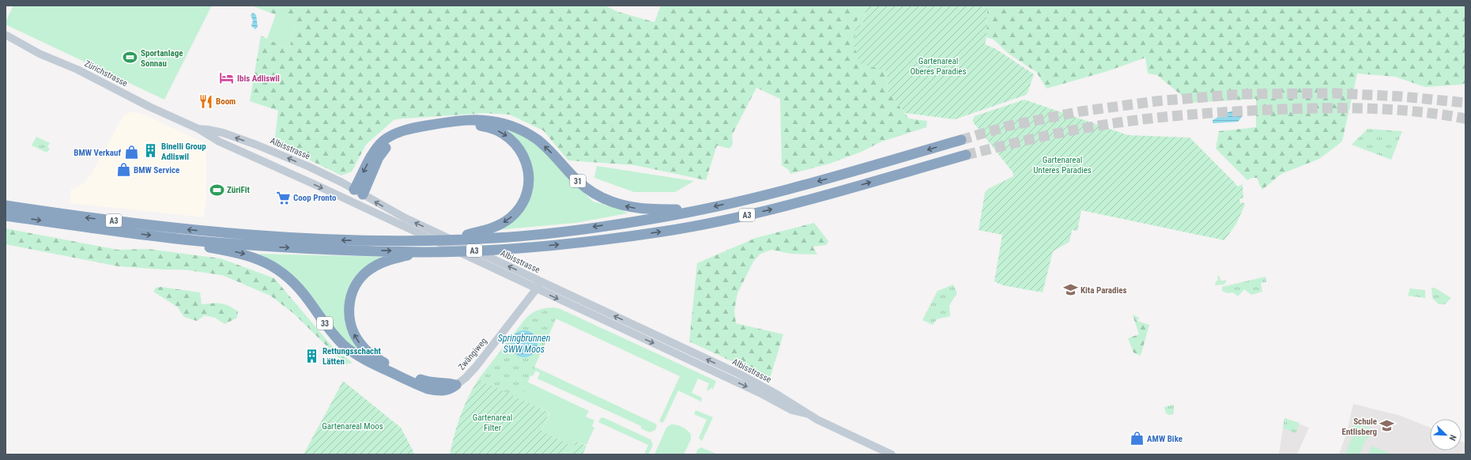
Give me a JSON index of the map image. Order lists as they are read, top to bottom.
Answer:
{
  "streets": {
    "highway": ["31", "A3", "33"],
    "main road": ["Zürichstrasse", "Albisstrasse", "Zwängiweg"]
  },
  "crossings": [
    ["Zürichstrasse", "Albisstrasse"],
    ["Albisstrasse", "31"],
    ["Albisstrasse", "Zwängiweg"],
    ["31", "A3"],
    ["A3", "33"],
    ["33", "Zwängiweg"]
  ],
  "water": ["Springbrunnen SWW Moos"],
  "parks": [
    "Gartenareal Oberes Paradies",
    "Gartenareal Unteres Paradies",
    "Gartenareal Filter",
    "Gartenareal Moos"
  ],
  "places": {
    "sports": ["Sportanlage Sonnau", "ZüriFit"],
    "hotel": ["Ibis Adliswil"],
    "restaurant": ["Boom"],
    "building": ["Binelli Group Adliswil", "Rettungsschacht Lätten"],
    "shop": ["BMW Verkauf", "BMW Service", "AMW Bike"],
    "supermarket": ["Coop Pronto"],
    "school or university": ["Kita Paradies", "Schule Entlisberg"]
  },
  "north": "bottom right"
}
